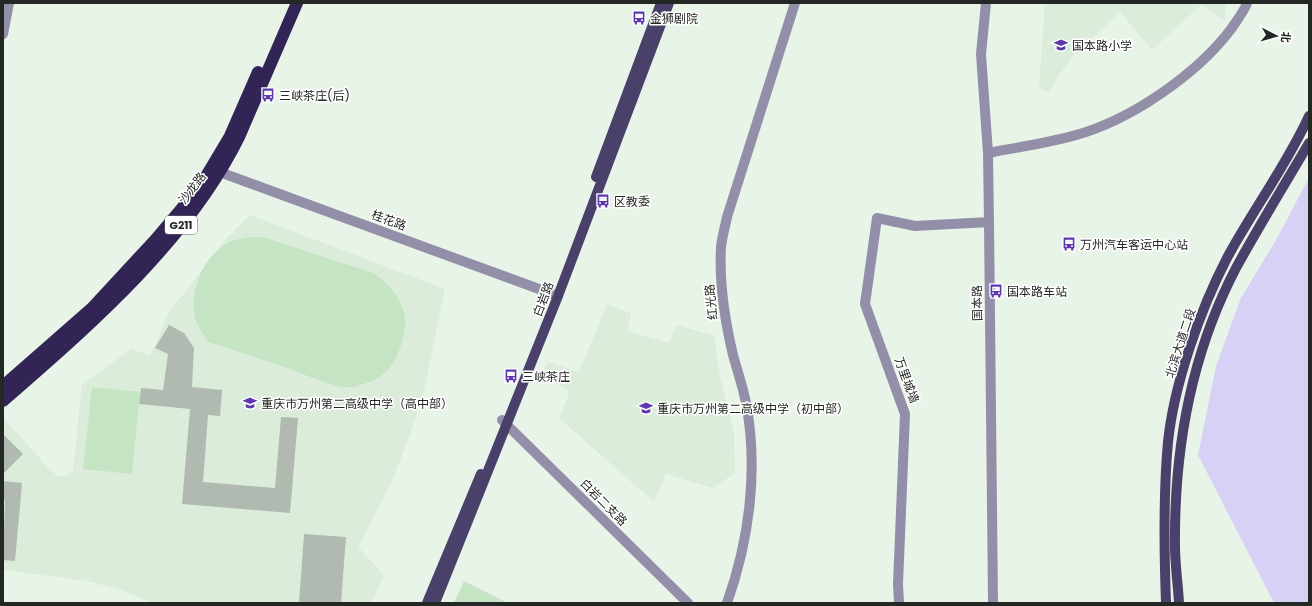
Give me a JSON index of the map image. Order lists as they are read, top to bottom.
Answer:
{
  "streets": {
    "highway": ["沙龙路", "G211"],
    "main road": ["白岩路", "北滨大道二段"],
    "street": [
      "桂花路",
      "红光路",
      "国本路",
      "万里城墙",
      "白岩二支路"
    ]
  },
  "crossings": [
    ["沙龙路", "桂花路"],
    ["桂花路", "白岩路"],
    ["白岩路", "白岩二支路"],
    ["国本路", "万里城墙"]
  ],
  "places": {
    "bus stop": [
      "金狮剧院",
      "三峡茶庄(后)",
      "区教委",
      "万州汽车客运中心站",
      "国本路车站",
      "三峡茶庄"
    ],
    "school or university": ["国本路小学", "重庆市万州第二高级中学（高中部）", "重庆市万州第二高级中学（初中部）"]
  },
  "north": "right"
}
